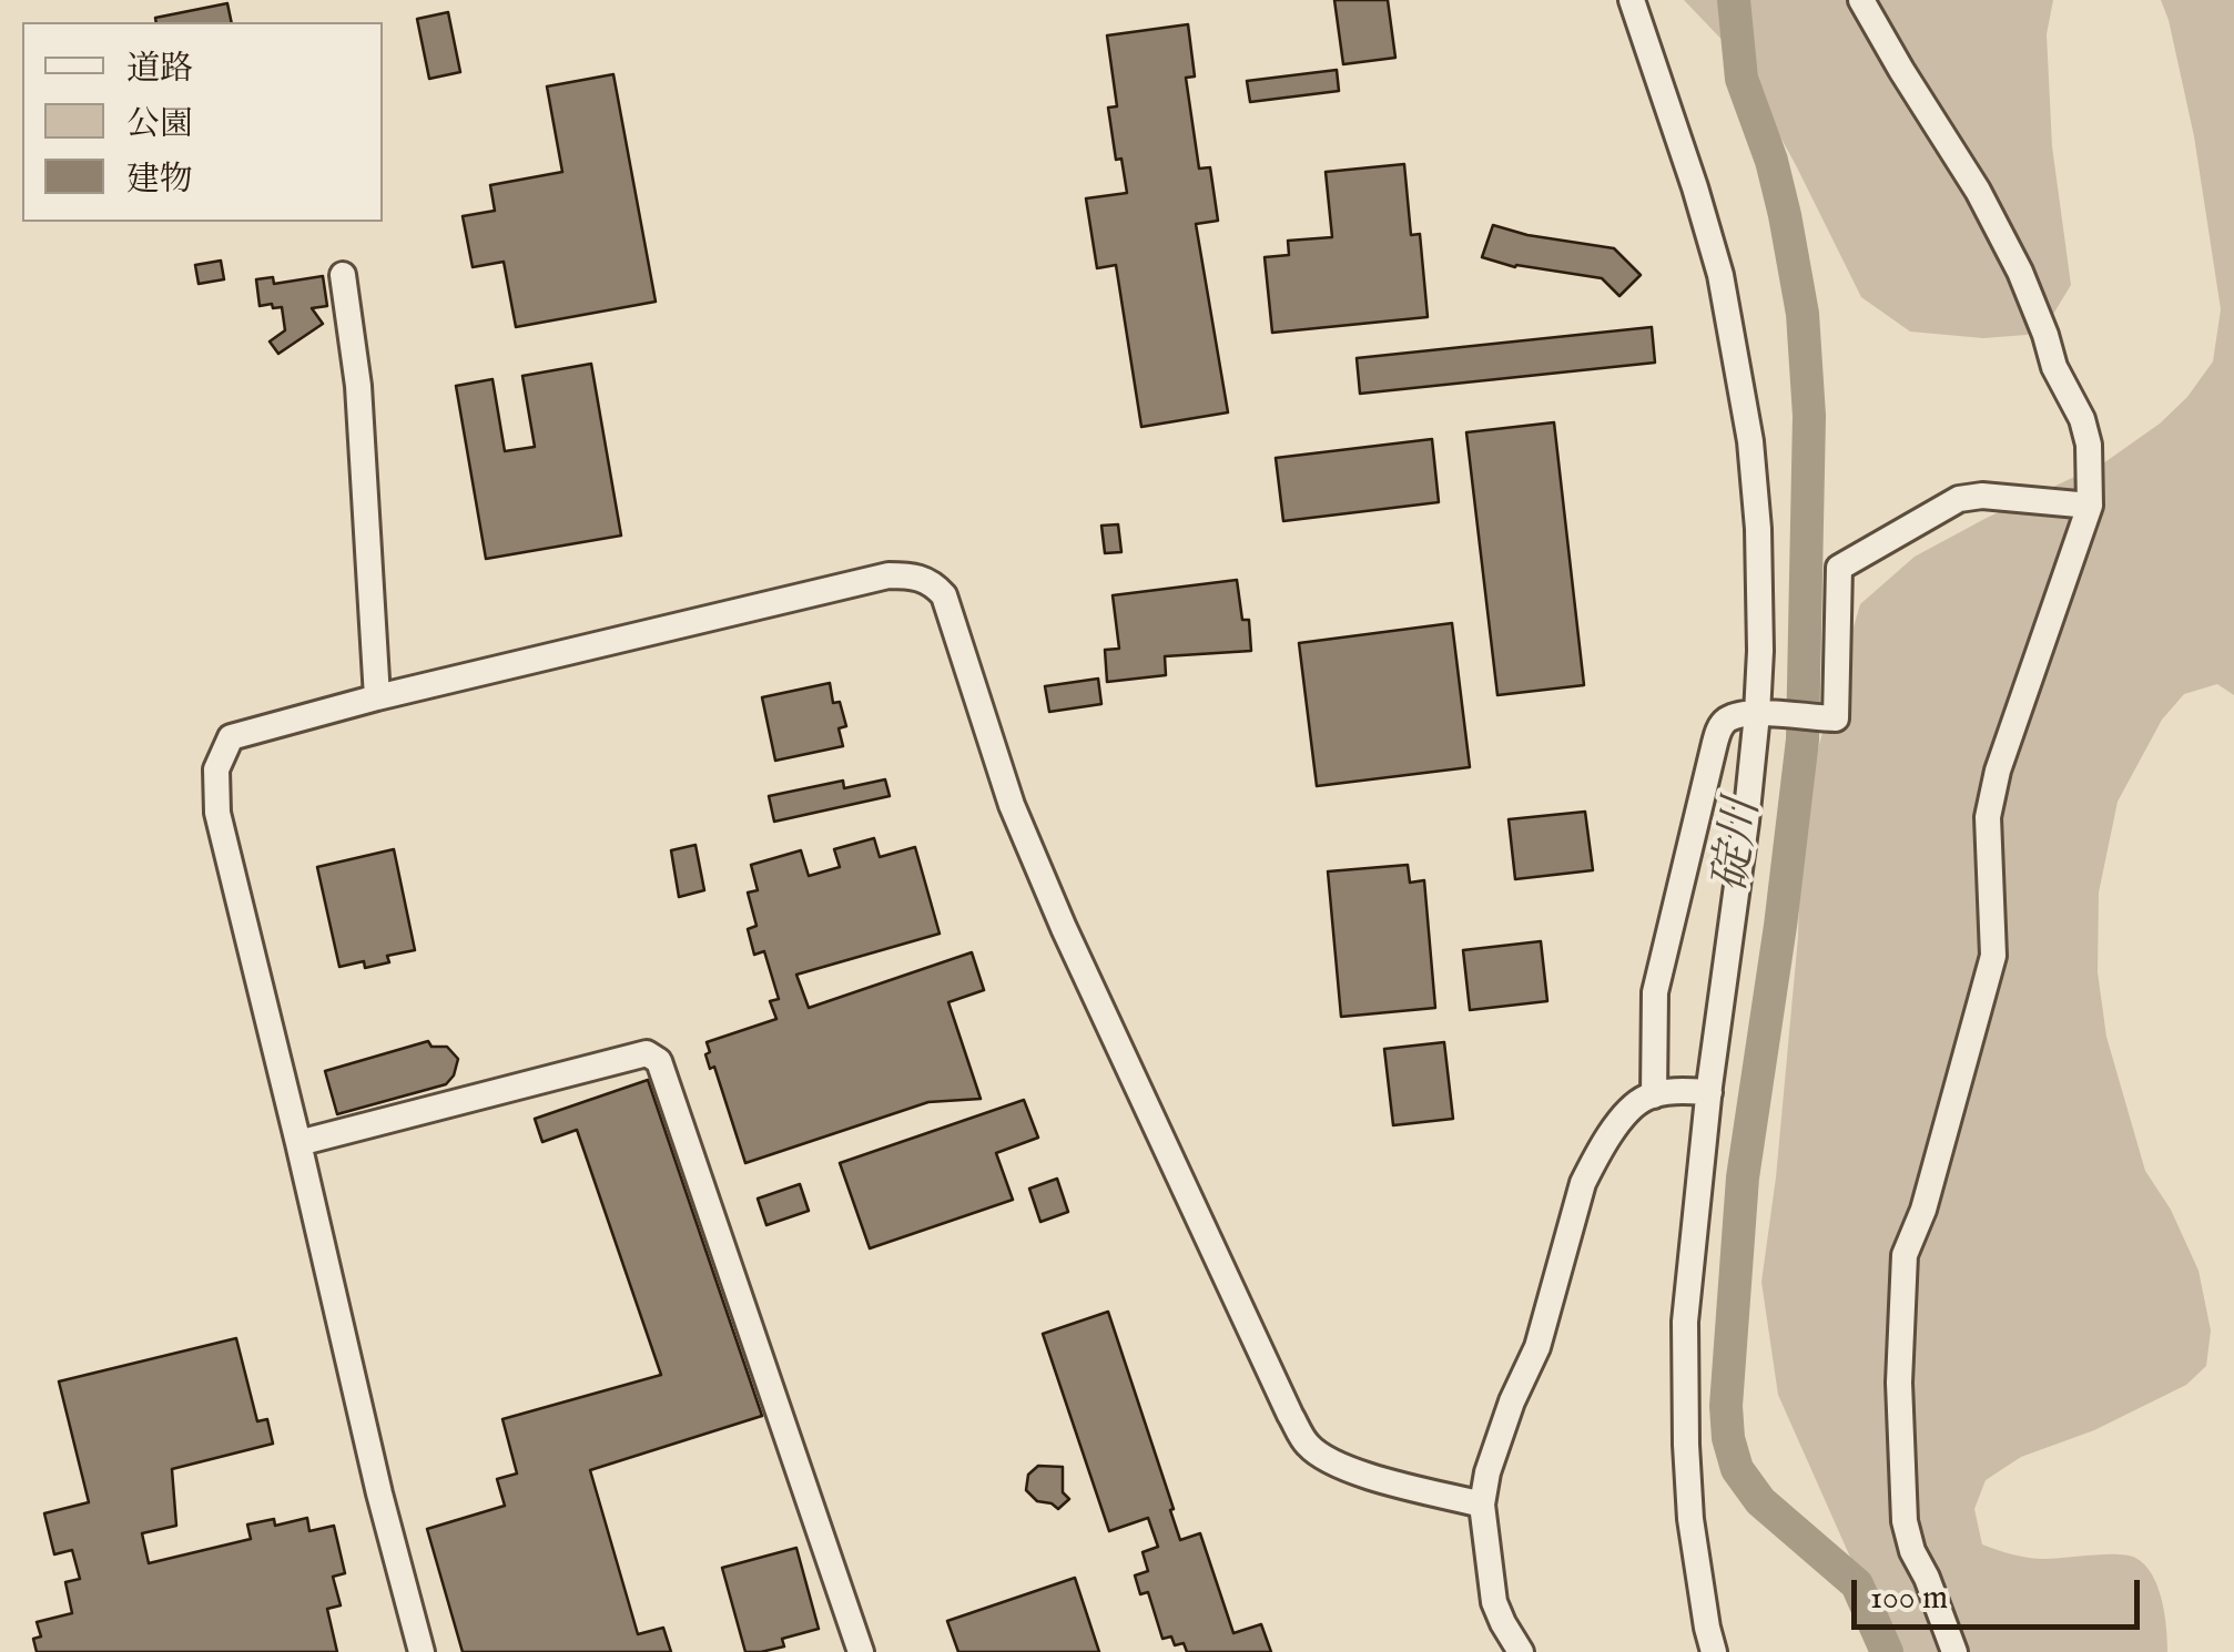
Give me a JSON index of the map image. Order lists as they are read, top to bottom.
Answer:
{
  "water": ["碇川"],
  "legend": ["道路", "公園", "建物"],
  "scale_bar": "100 m"
}
